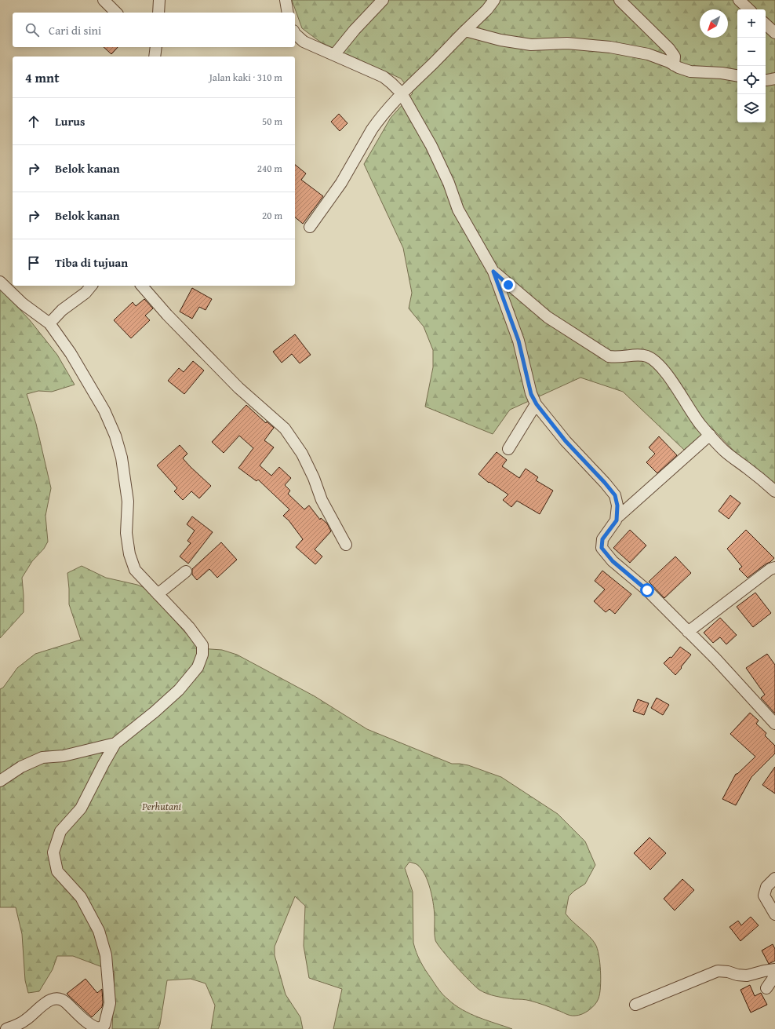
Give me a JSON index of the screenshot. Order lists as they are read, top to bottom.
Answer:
{
  "parks": ["Perhutani"],
  "north": "bottom left",
  "page": {
    "map_buttons": ["+", "−"],
    "search": "Cari di sini",
    "heading": ["4 mnt", "Jalan kaki · 310 m"],
    "list": [
      ["Lurus", "50 m"],
      ["Belok kanan", "240 m"],
      ["Belok kanan", "20 m"],
      "Tiba di tujuan"
    ]
  }
}
